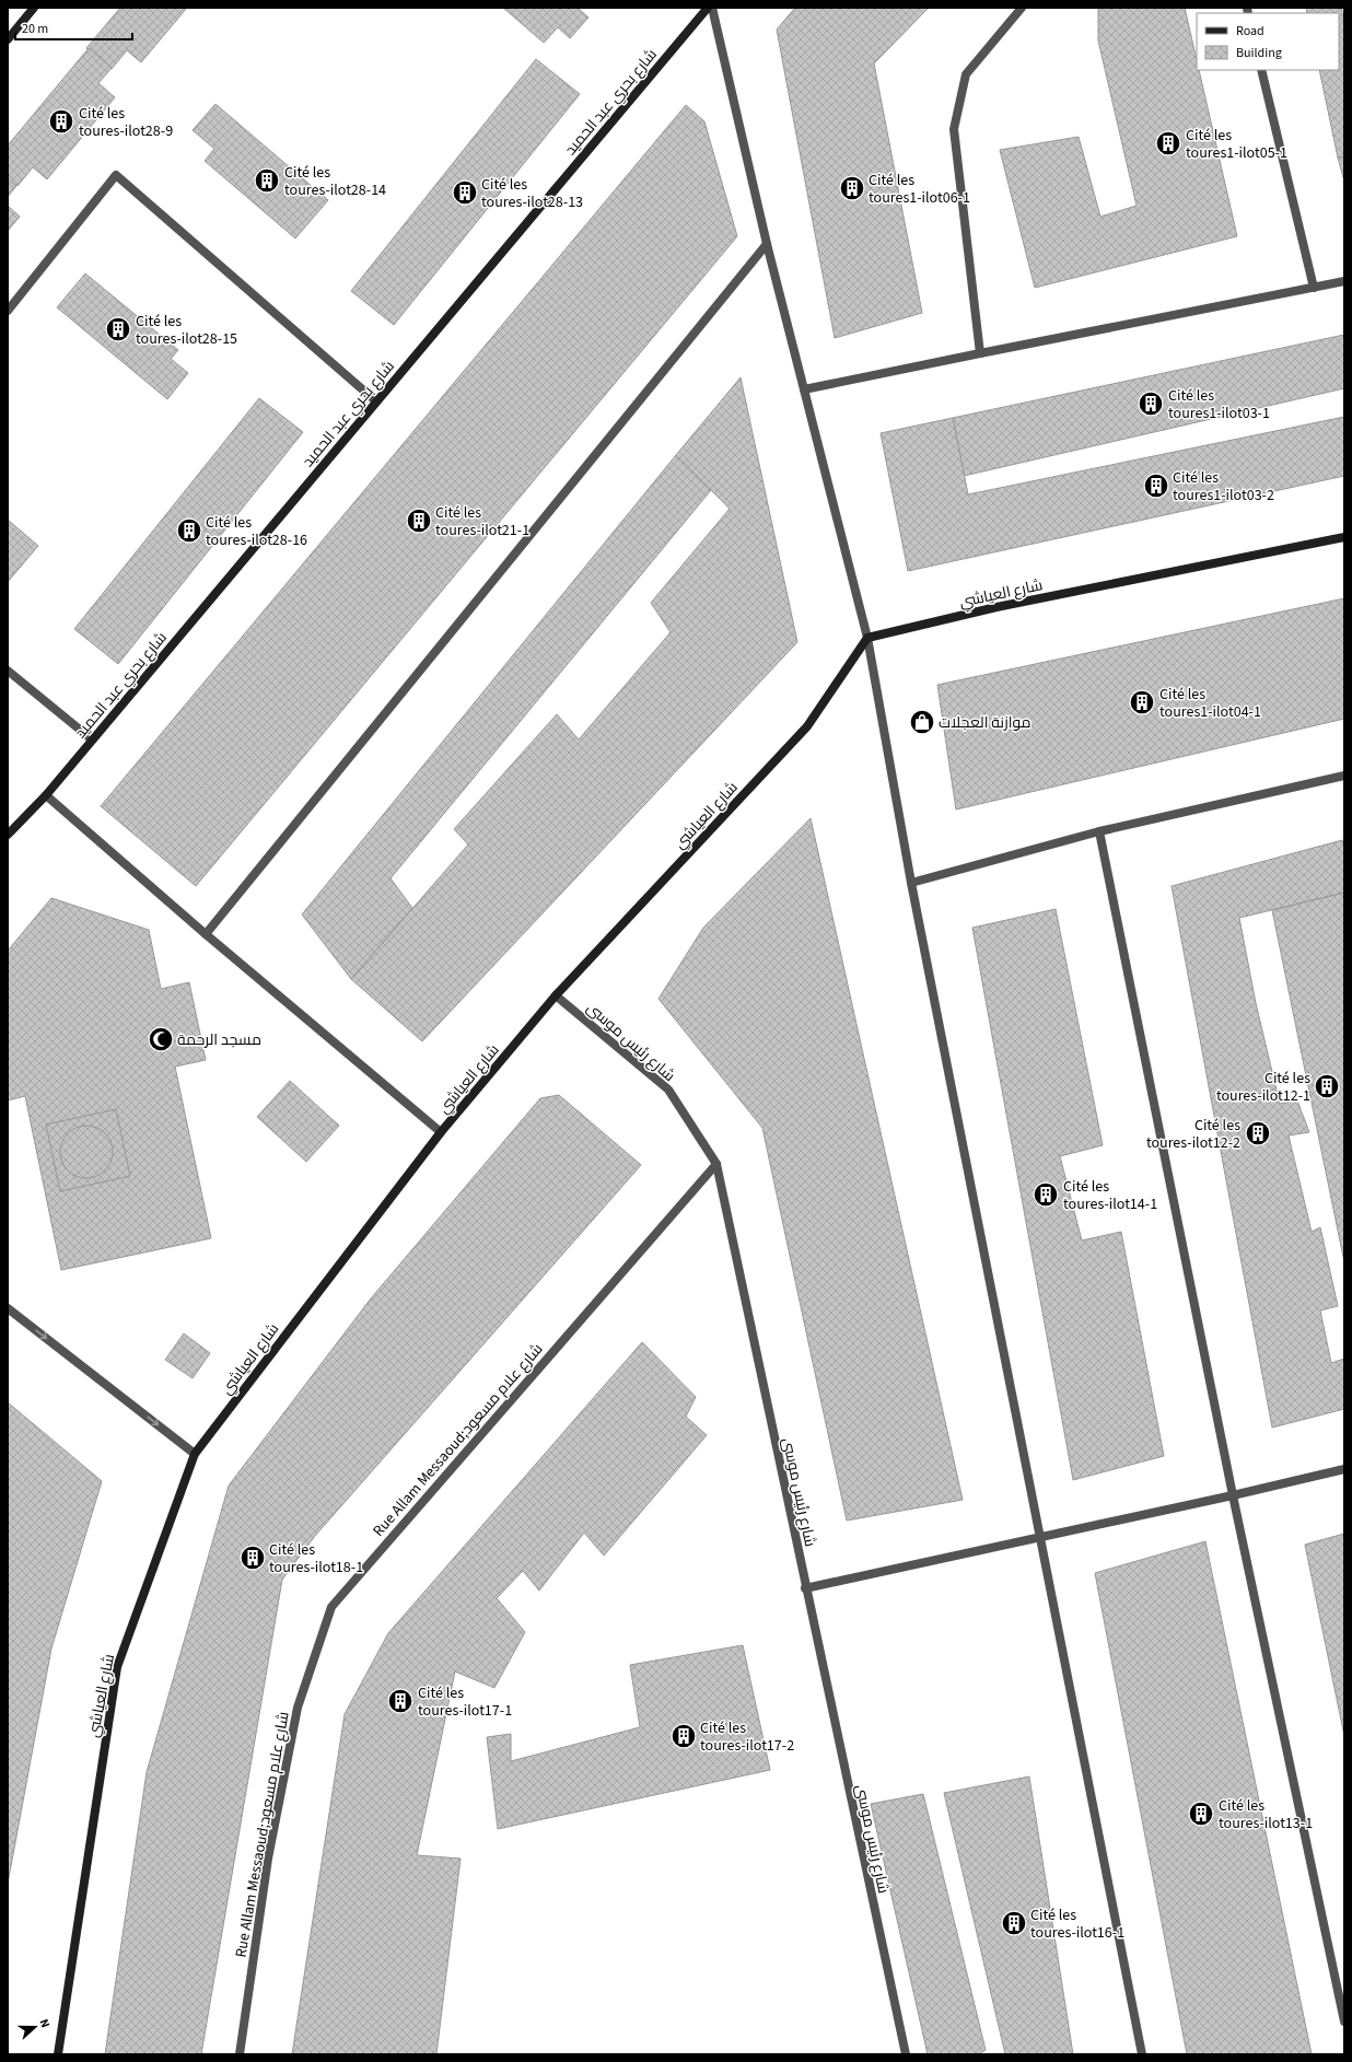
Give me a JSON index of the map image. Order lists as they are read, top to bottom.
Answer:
{
  "streets": {
    "street": [
      "شارع بحري عبد الحميد",
      "شارع العياشي",
      "شارع رئيس موسى",
      "Rue Allam Messaoud;شارع علام مسعود"
    ]
  },
  "crossings": [
    ["شارع العياشي", "شارع رئيس موسى"],
    ["شارع رئيس موسى", "Rue Allam Messaoud;شارع علام مسعود"]
  ],
  "places": {
    "building": [
      "Cité les toures-ilot28-9",
      "Cité les toures1-ilot05-1",
      "Cité les toures-ilot28-14",
      "Cité les toures1-ilot06-1",
      "Cité les toures-ilot28-13",
      "Cité les toures-ilot28-15",
      "Cité les toures1-ilot03-1",
      "Cité les toures1-ilot03-2",
      "Cité les toures-ilot21-1",
      "Cité les toures-ilot28-16",
      "Cité les toures1-ilot04-1",
      "Cité les toures-ilot12-1",
      "Cité les toures-ilot12-2",
      "Cité les toures-ilot14-1",
      "Cité les toures-ilot18-1",
      "Cité les toures-ilot17-1",
      "Cité les toures-ilot17-2",
      "Cité les toures-ilot13-1",
      "Cité les toures-ilot16-1"
    ],
    "shop": ["موازنة العجلات"],
    "mosque": ["مسجد الرحمة"]
  },
  "legend": ["Road", "Building"],
  "scale_bar": "20 m",
  "north": "right"
}
